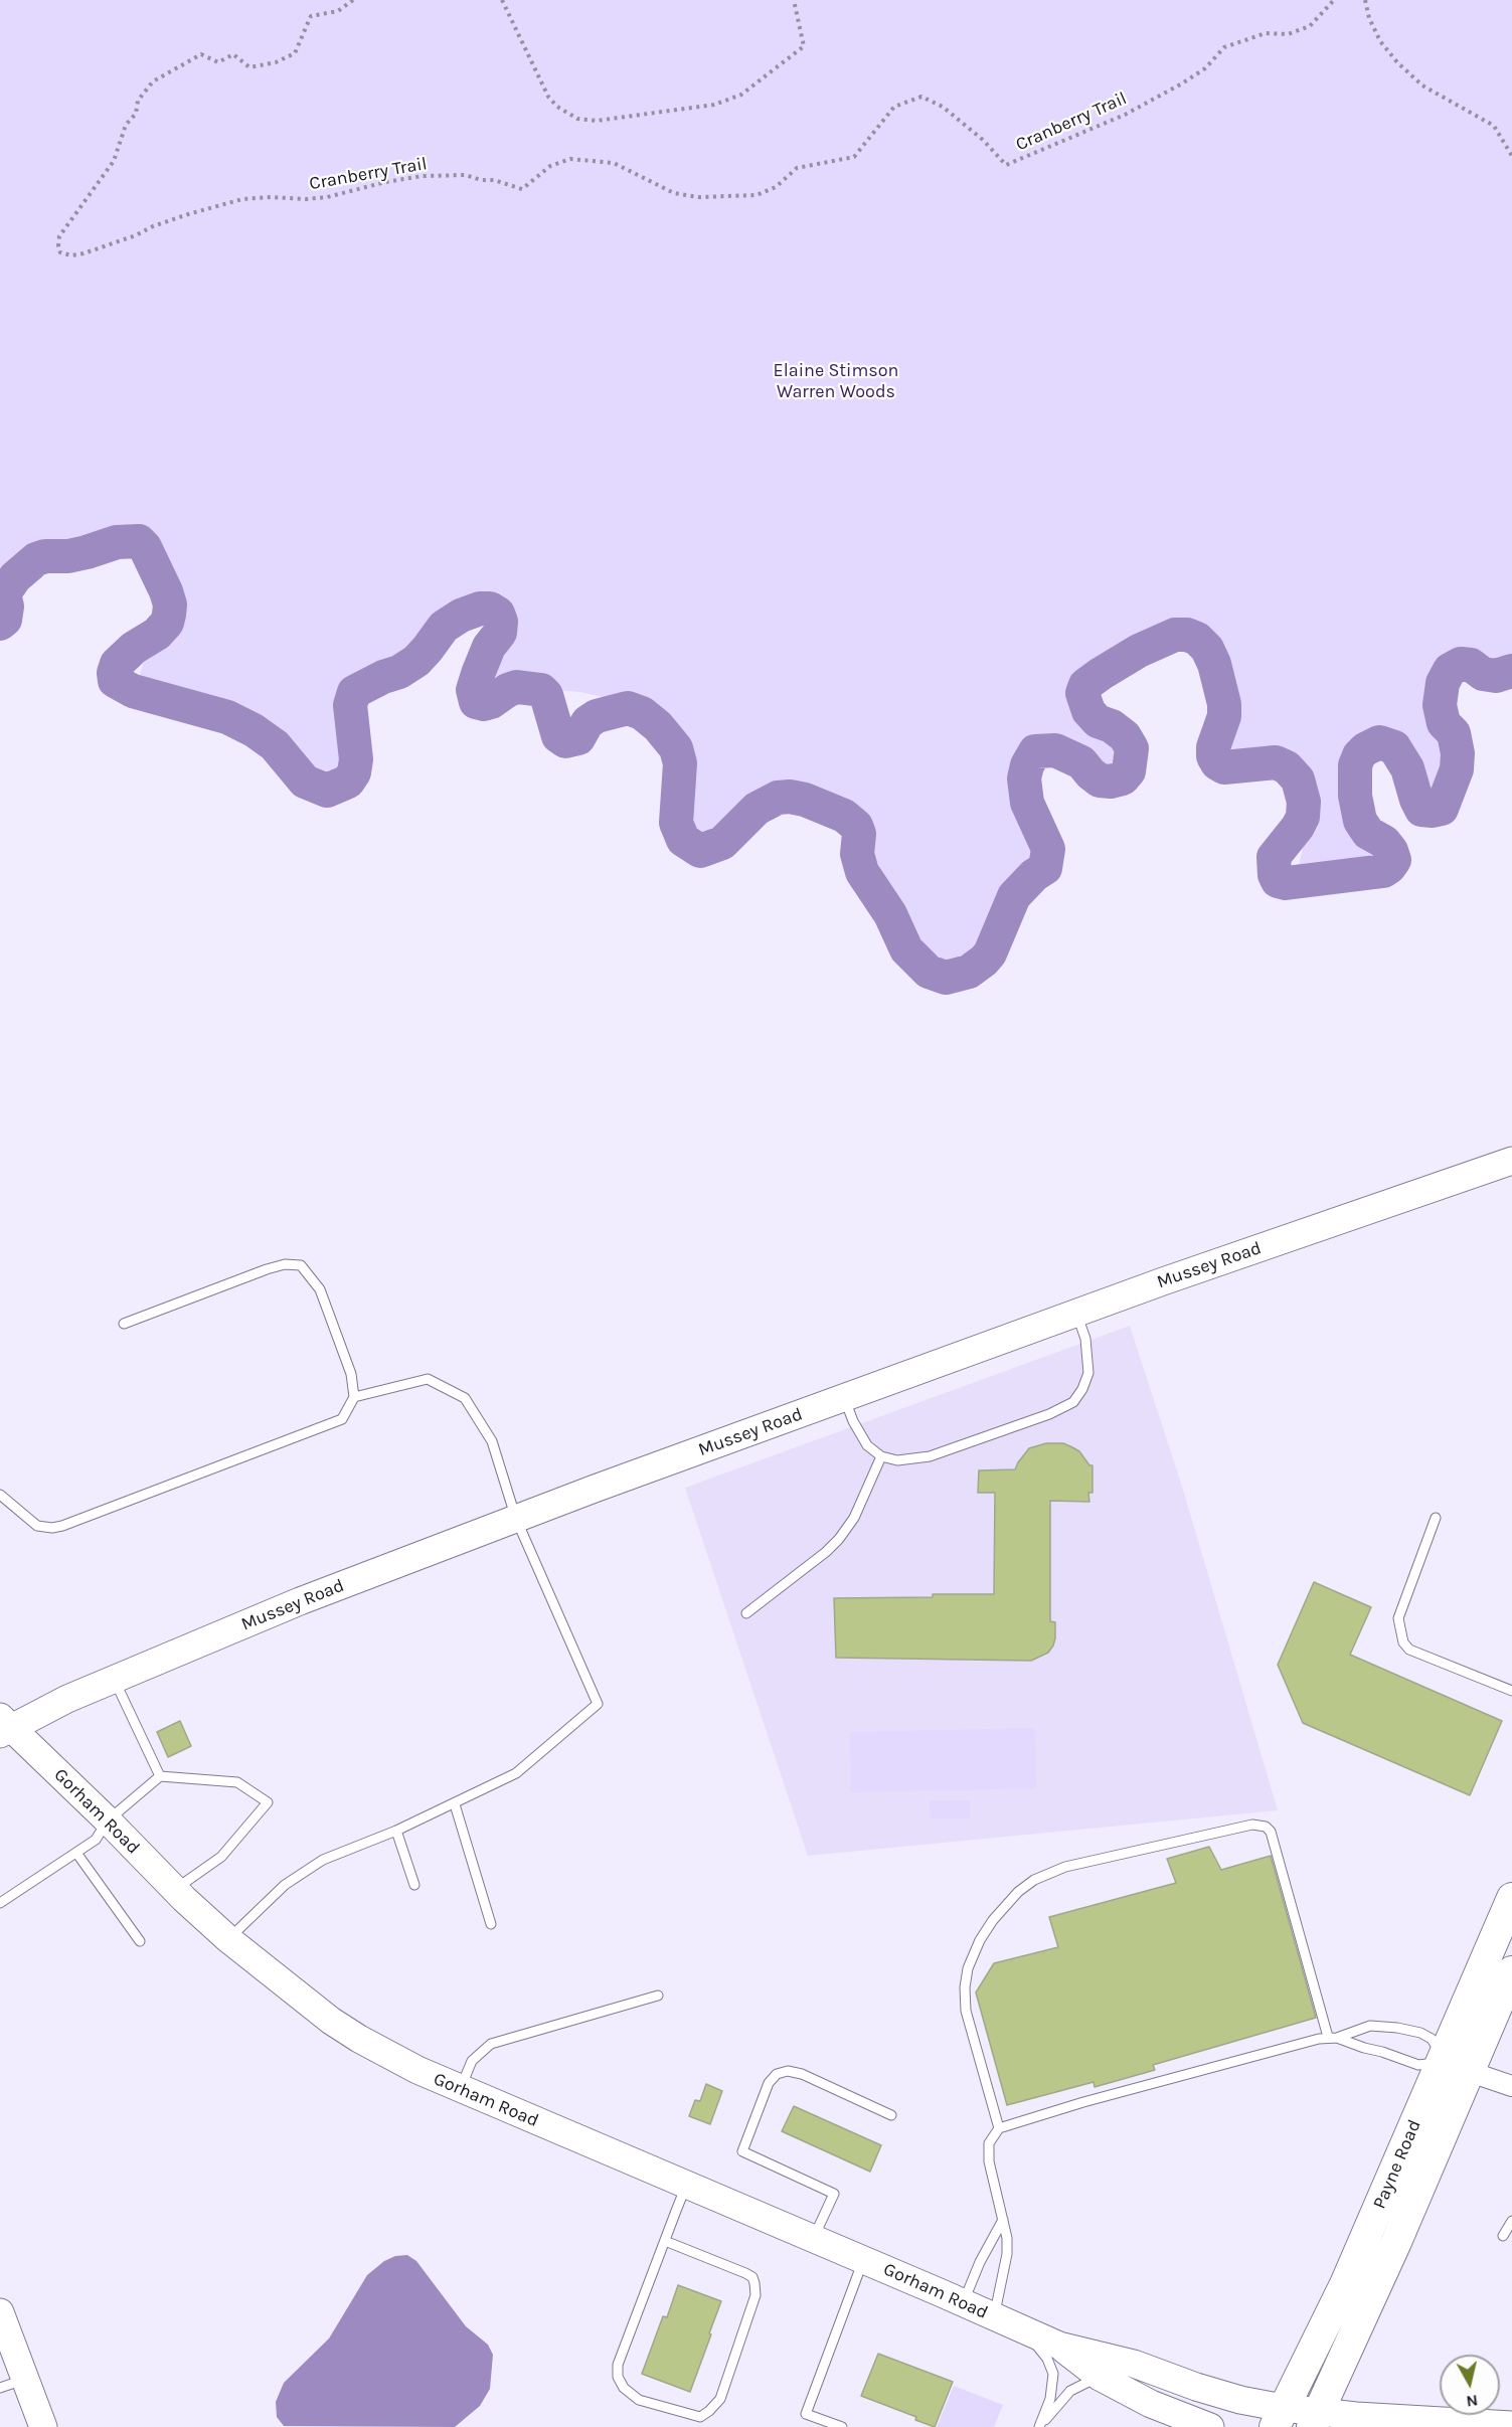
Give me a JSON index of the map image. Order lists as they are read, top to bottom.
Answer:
{
  "streets": {
    "main road": ["Mussey Road", "Gorham Road", "Payne Road"],
    "path": ["Cranberry Trail"]
  },
  "crossings": [
    ["Mussey Road", "Gorham Road"],
    ["Gorham Road", "Payne Road"]
  ],
  "parks": ["Elaine Stimson Warren Woods"],
  "north": "bottom"
}
